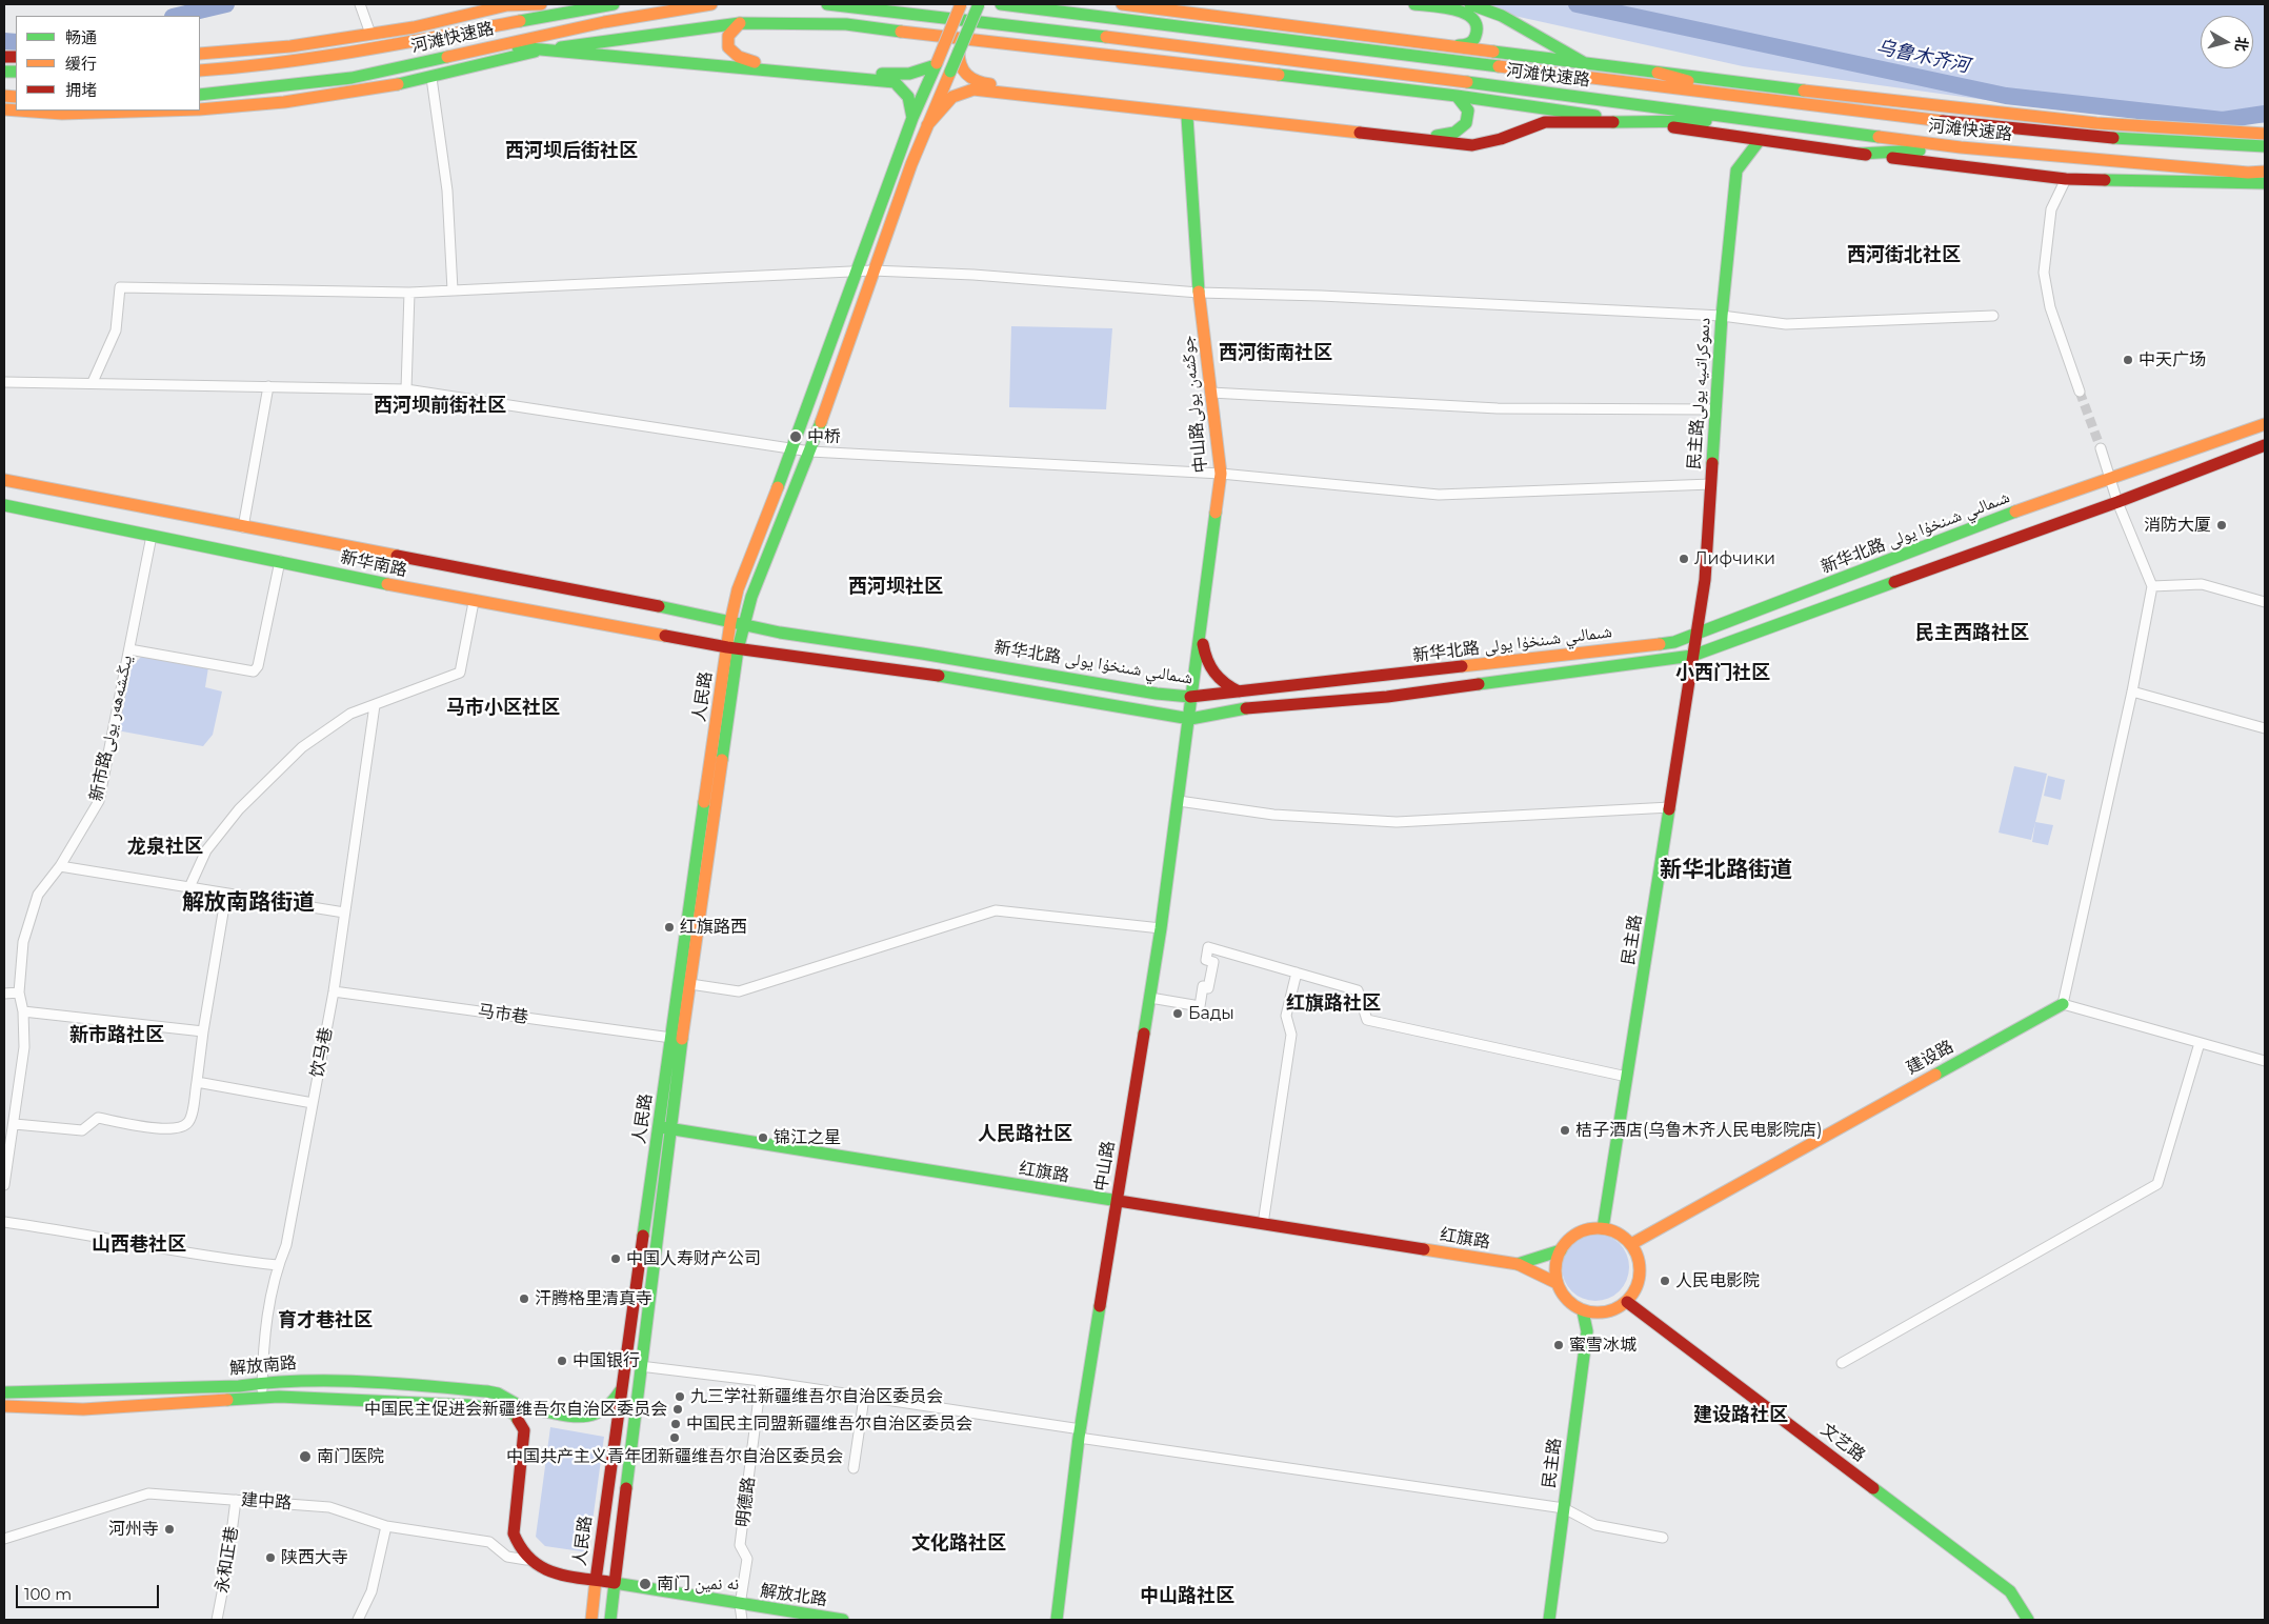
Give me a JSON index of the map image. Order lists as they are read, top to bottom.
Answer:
{
  "streets": {
    "main road": [
      "河滩快速路",
      "民主路دىموكراتىيە يولى",
      "中山路جوڭشەن يولى",
      "新华北路 شىمالىي شىنخۇا يولى",
      "新华南路",
      "人民路",
      "民主路",
      "建设路",
      "中山路",
      "红旗路",
      "解放南路",
      "文艺路",
      "解放北路"
    ],
    "street": [
      "新市路يىڭىشەھەر يولى",
      "马市巷",
      "饮马巷",
      "建中路",
      "明德路",
      "永和正巷"
    ]
  },
  "crossings": [
    ["民主路دىموكراتىيە يولى", "新华北路 شىمالىي شىنخۇا يولى"],
    ["民主路دىموكراتىيە يولى", "民主路"],
    ["中山路جوڭشەن يولى", "新华北路 شىمالىي شىنخۇا يولى"],
    ["中山路جوڭشەن يولى", "中山路"],
    ["新华北路 شىمالىي شىنخۇا يولى", "新华南路"],
    ["新华北路 شىمالىي شىنخۇا يولى", "人民路"],
    ["新华北路 شىمالىي شىنخۇا يولى", "民主路"],
    ["新华北路 شىمالىي شىنخۇا يولى", "中山路"],
    ["新华南路", "人民路"],
    ["新华南路", "新市路يىڭىشەھەر يولى"],
    ["人民路", "马市巷"],
    ["人民路", "红旗路"],
    ["人民路", "解放南路"],
    ["人民路", "解放北路"],
    ["民主路", "建设路"],
    ["民主路", "文艺路"],
    ["马市巷", "饮马巷"],
    ["饮马巷", "解放南路"],
    ["建设路", "文艺路"],
    ["中山路", "红旗路"],
    ["建中路", "永和正巷"],
    ["明德路", "解放北路"]
  ],
  "districts": [
    "西河坝后街社区",
    "西河街北社区",
    "西河街南社区",
    "西河坝前街社区",
    "西河坝社区",
    "民主西路社区",
    "小西门社区",
    "马市小区社区",
    "龙泉社区",
    "新华北路街道",
    "解放南路街道",
    "红旗路社区",
    "新市路社区",
    "人民路社区",
    "山西巷社区",
    "育才巷社区",
    "建设路社区",
    "文化路社区",
    "中山路社区"
  ],
  "water": ["乌鲁木齐河"],
  "places": [
    "中天广场",
    "中桥",
    "消防大厦",
    "Лифчики",
    "红旗路西",
    "Бады",
    "桔子酒店(乌鲁木齐人民电影院店)",
    "锦江之星",
    "中国人寿财产公司",
    "人民电影院",
    "汗腾格里清真寺",
    "蜜雪冰城",
    "中国银行",
    "九三学社新疆维吾尔自治区委员会",
    "中国民主促进会新疆维吾尔自治区委员会",
    "中国民主同盟新疆维吾尔自治区委员会",
    "中国共产主义青年团新疆维吾尔自治区委员会",
    "南门医院",
    "河州寺",
    "陕西大寺",
    "南门 نە نمين"
  ],
  "legend": ["畅通", "缓行", "拥堵"],
  "scale_bar": "100 m",
  "north": "right"
}
